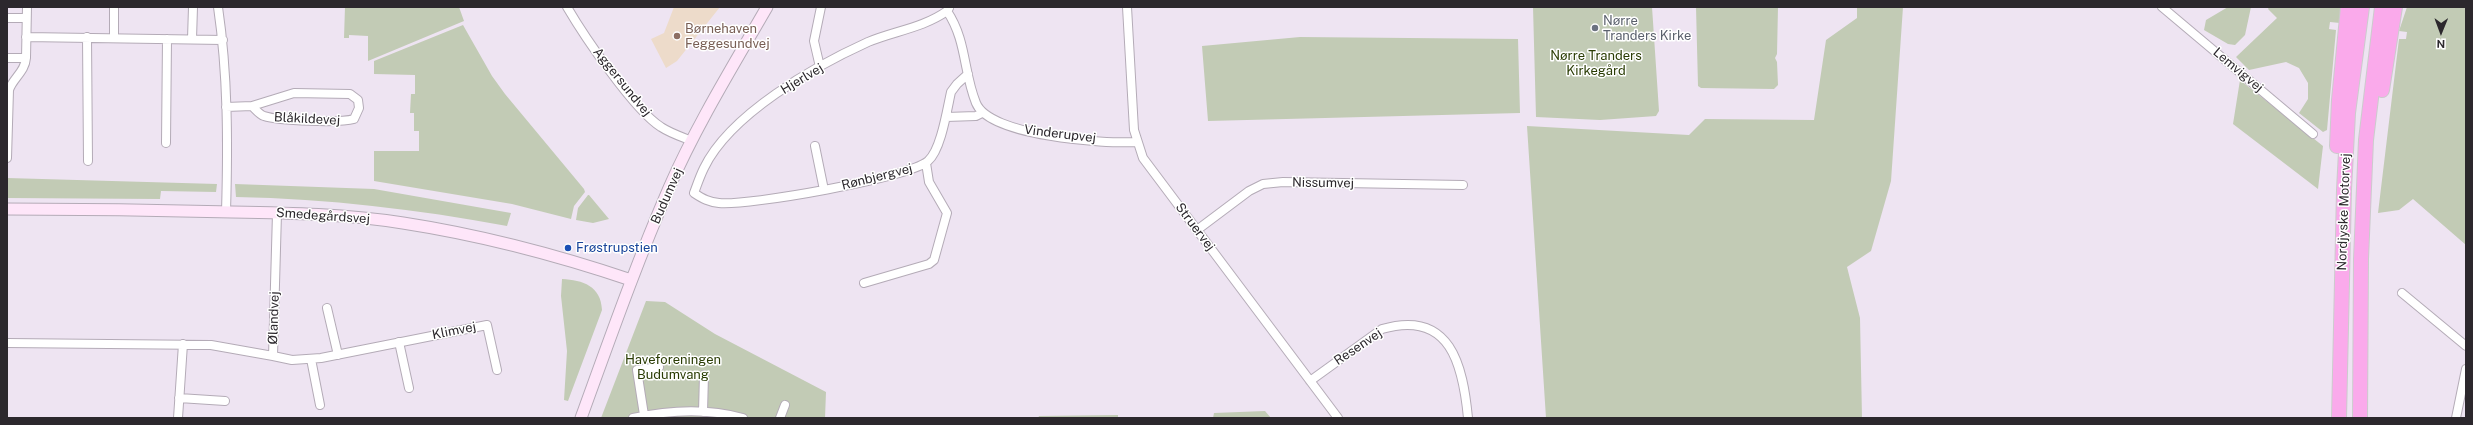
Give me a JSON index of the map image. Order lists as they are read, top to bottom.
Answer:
{
  "streets": {
    "highway": ["Nordjyske Motorvej"],
    "street": [
      "Lemvigvej",
      "Hjerlvej",
      "Aggersundvej",
      "Blåkildevej",
      "Vinderupvej",
      "Rønbjergvej",
      "Nissumvej",
      "Budumvej",
      "Smedegårdsvej",
      "Struervej",
      "Ølandvej",
      "Klimvej",
      "Resenvej"
    ]
  },
  "crossings": [
    ["Hjerlvej", "Rønbjergvej"],
    ["Aggersundvej", "Budumvej"],
    ["Vinderupvej", "Struervej"],
    ["Nissumvej", "Struervej"],
    ["Budumvej", "Smedegårdsvej"],
    ["Smedegårdsvej", "Ølandvej"],
    ["Struervej", "Resenvej"],
    ["Ølandvej", "Klimvej"]
  ],
  "parks": ["Nørre Tranders Kirkegård", "Haveforeningen Budumvang"],
  "places": ["Nørre Tranders Kirke", "Børnehaven Feggesundvej", "Frøstrupstien"],
  "north": "bottom"
}
